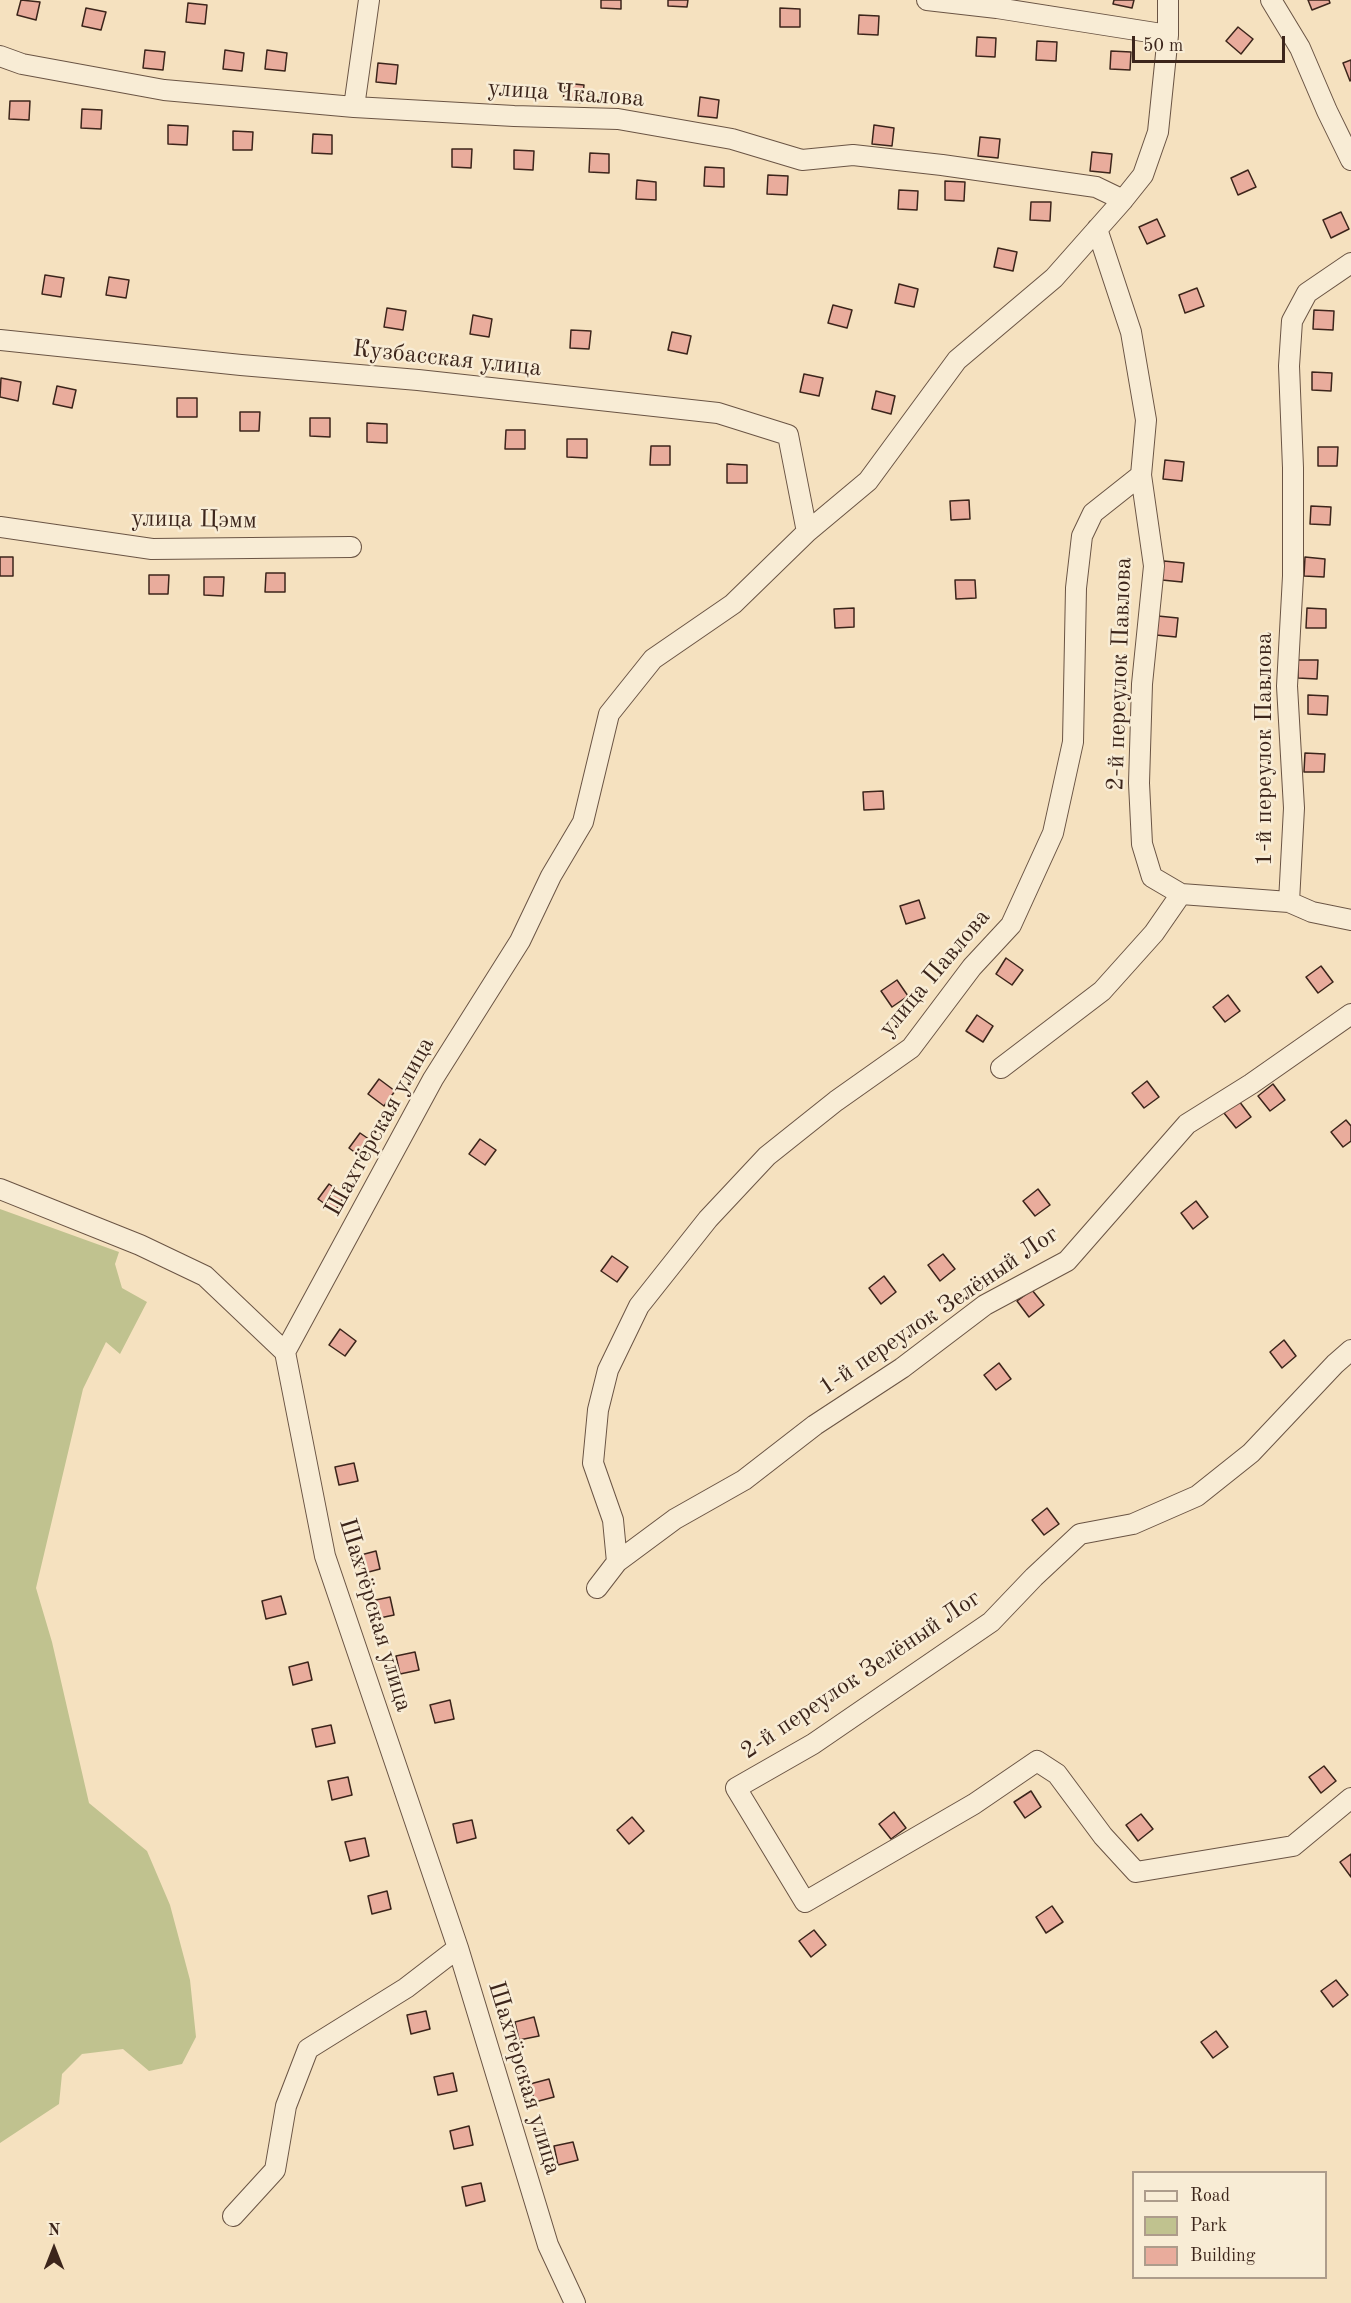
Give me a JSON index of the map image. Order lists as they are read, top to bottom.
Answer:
{
  "streets": {
    "street": [
      "улица Чкалова",
      "Кузбасская улица",
      "улица Цэмм",
      "2-й переулок Павлова",
      "1-й переулок Павлова",
      "улица Павлова",
      "Шахтёрская улица",
      "1-й переулок Зелёный Лог",
      "2-й переулок Зелёный Лог"
    ]
  },
  "crossings": [
    ["улица Чкалова", "Шахтёрская улица"],
    ["Кузбасская улица", "Шахтёрская улица"],
    ["2-й переулок Павлова", "1-й переулок Павлова"],
    ["2-й переулок Павлова", "улица Павлова"],
    ["2-й переулок Павлова", "Шахтёрская улица"],
    ["улица Павлова", "1-й переулок Зелёный Лог"]
  ],
  "legend": ["Road", "Park", "Building"],
  "scale_bar": "50 m",
  "north": "top"
}
